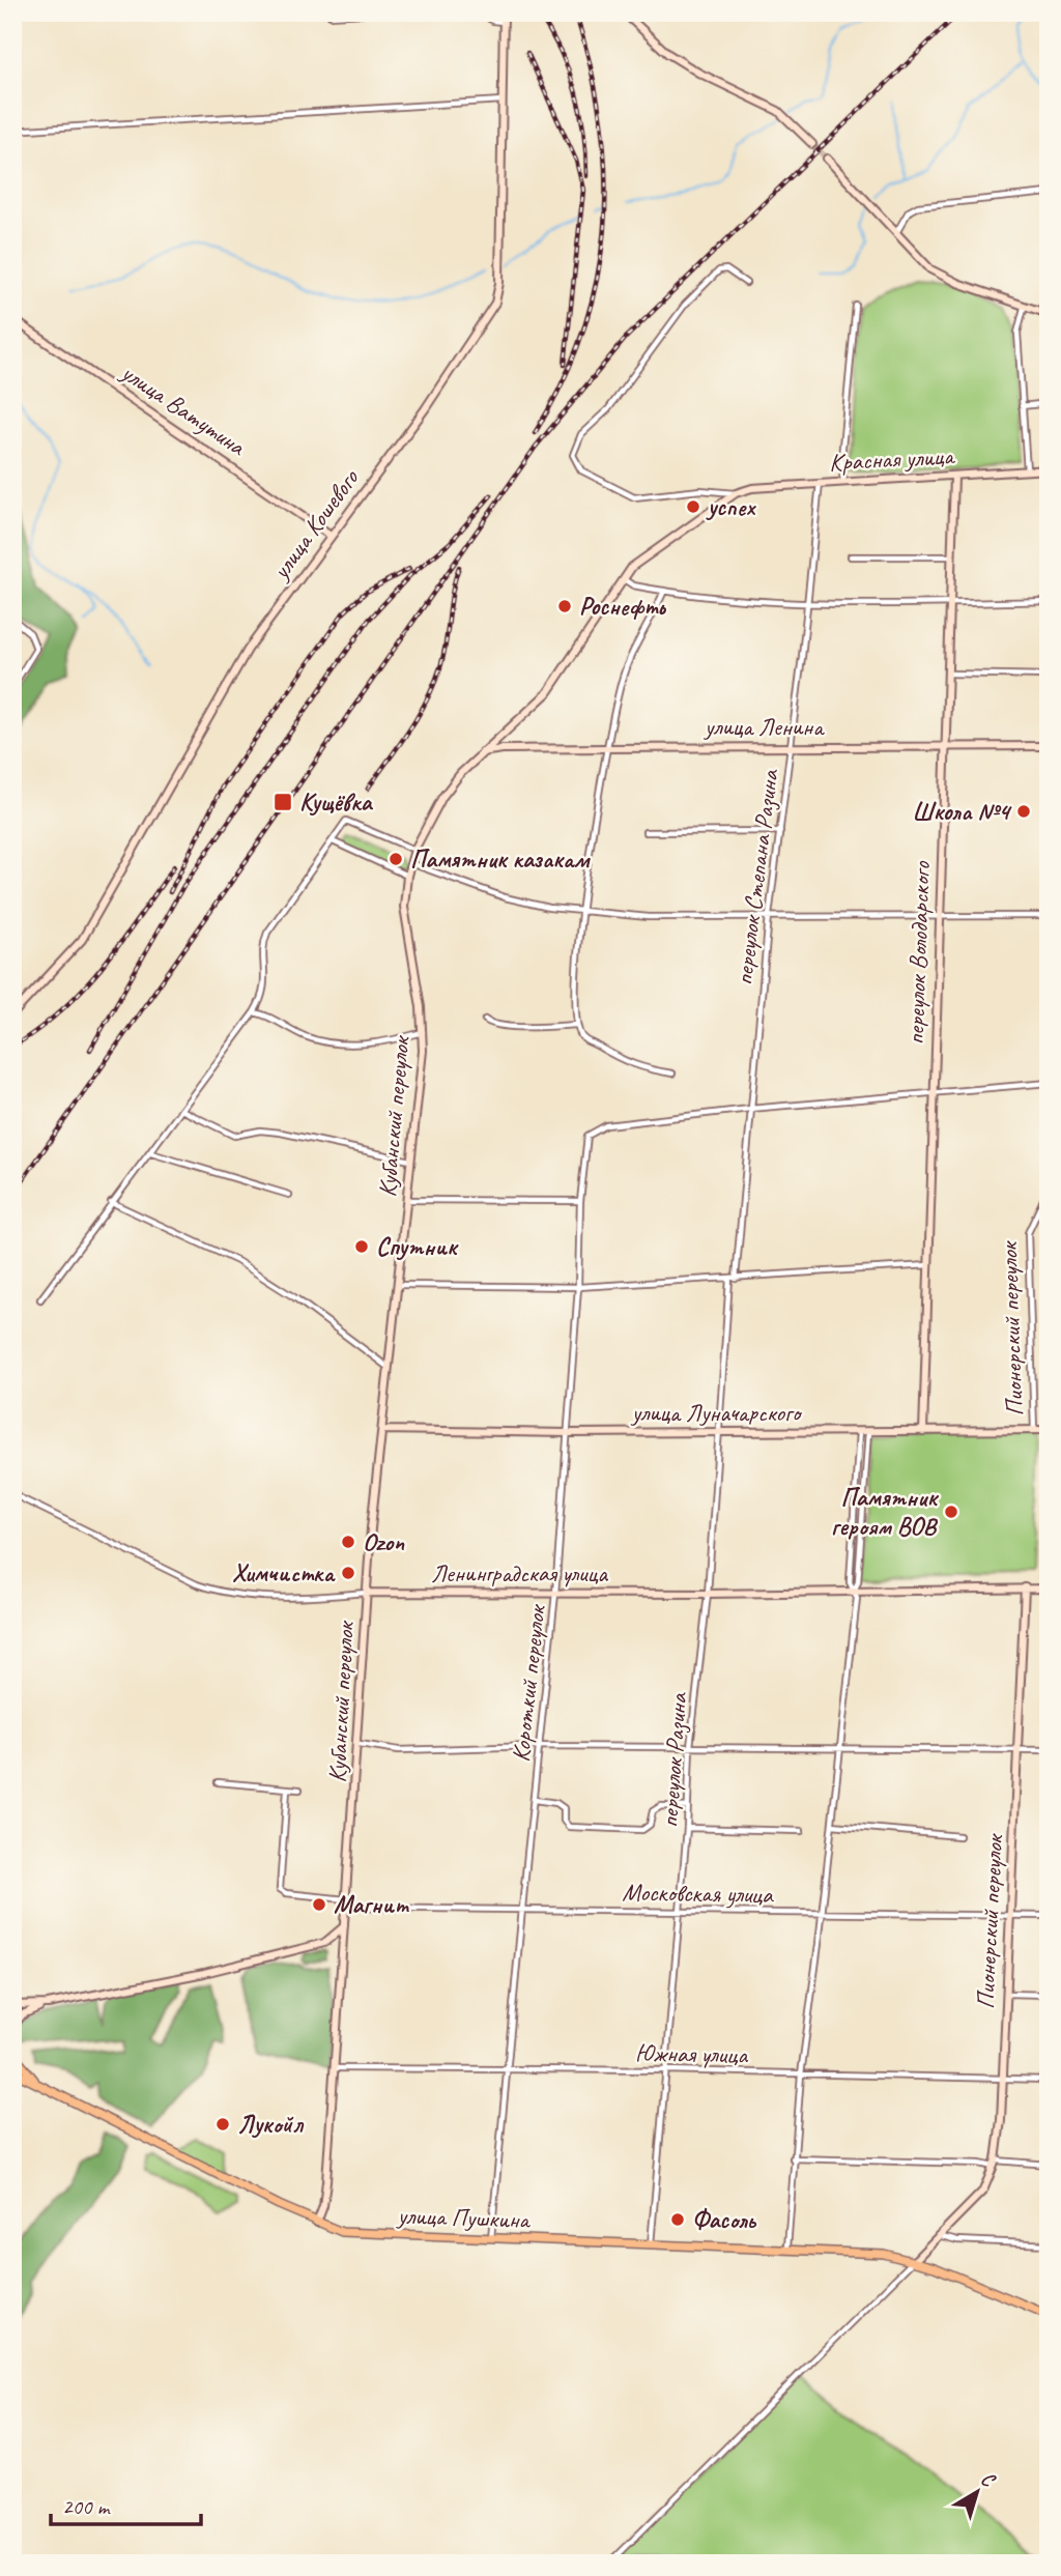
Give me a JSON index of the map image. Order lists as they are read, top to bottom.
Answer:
{
  "streets": {
    "main road": ["улица Пушкина"],
    "street": [
      "улица Ватутина",
      "Красная улица",
      "улица Кошевого",
      "улица Ленина",
      "переулок Степана Разина",
      "переулок Володарского",
      "Кубанский переулок",
      "Пионерский переулок",
      "улица Луначарского",
      "Ленинградская улица",
      "Короткий переулок",
      "переулок Разина",
      "Московская улица",
      "Южная улица"
    ]
  },
  "crossings": [
    ["улица Ватутина", "улица Кошевого"],
    ["Красная улица", "переулок Степана Разина"],
    ["Красная улица", "переулок Володарского"],
    ["Красная улица", "Кубанский переулок"],
    ["улица Ленина", "переулок Степана Разина"],
    ["улица Ленина", "переулок Володарского"],
    ["улица Ленина", "Кубанский переулок"],
    ["переулок Степана Разина", "Короткий переулок"],
    ["переулок Степана Разина", "переулок Разина"],
    ["переулок Володарского", "улица Луначарского"],
    ["Кубанский переулок", "улица Луначарского"],
    ["Кубанский переулок", "Ленинградская улица"],
    ["Кубанский переулок", "Московская улица"],
    ["Кубанский переулок", "Южная улица"],
    ["Кубанский переулок", "улица Пушкина"],
    ["Пионерский переулок", "улица Луначарского"],
    ["Пионерский переулок", "Ленинградская улица"],
    ["Пионерский переулок", "Московская улица"],
    ["Пионерский переулок", "Южная улица"],
    ["улица Луначарского", "Короткий переулок"],
    ["улица Луначарского", "переулок Разина"],
    ["Ленинградская улица", "Короткий переулок"],
    ["Ленинградская улица", "переулок Разина"],
    ["Короткий переулок", "Московская улица"],
    ["Короткий переулок", "Южная улица"],
    ["Короткий переулок", "улица Пушкина"],
    ["переулок Разина", "Московская улица"],
    ["переулок Разина", "Южная улица"],
    ["переулок Разина", "улица Пушкина"]
  ],
  "places": {
    "other": [
      "успех",
      "Роснефть",
      "Школа №4",
      "Памятник казакам",
      "Спутник",
      "Памятник героям ВОВ",
      "Ozon",
      "Химчистка",
      "Магнит",
      "Лукойл",
      "Фасоль"
    ],
    "transit": ["Кущёвка"]
  },
  "scale_bar": "200 m",
  "north": "top right"
}
